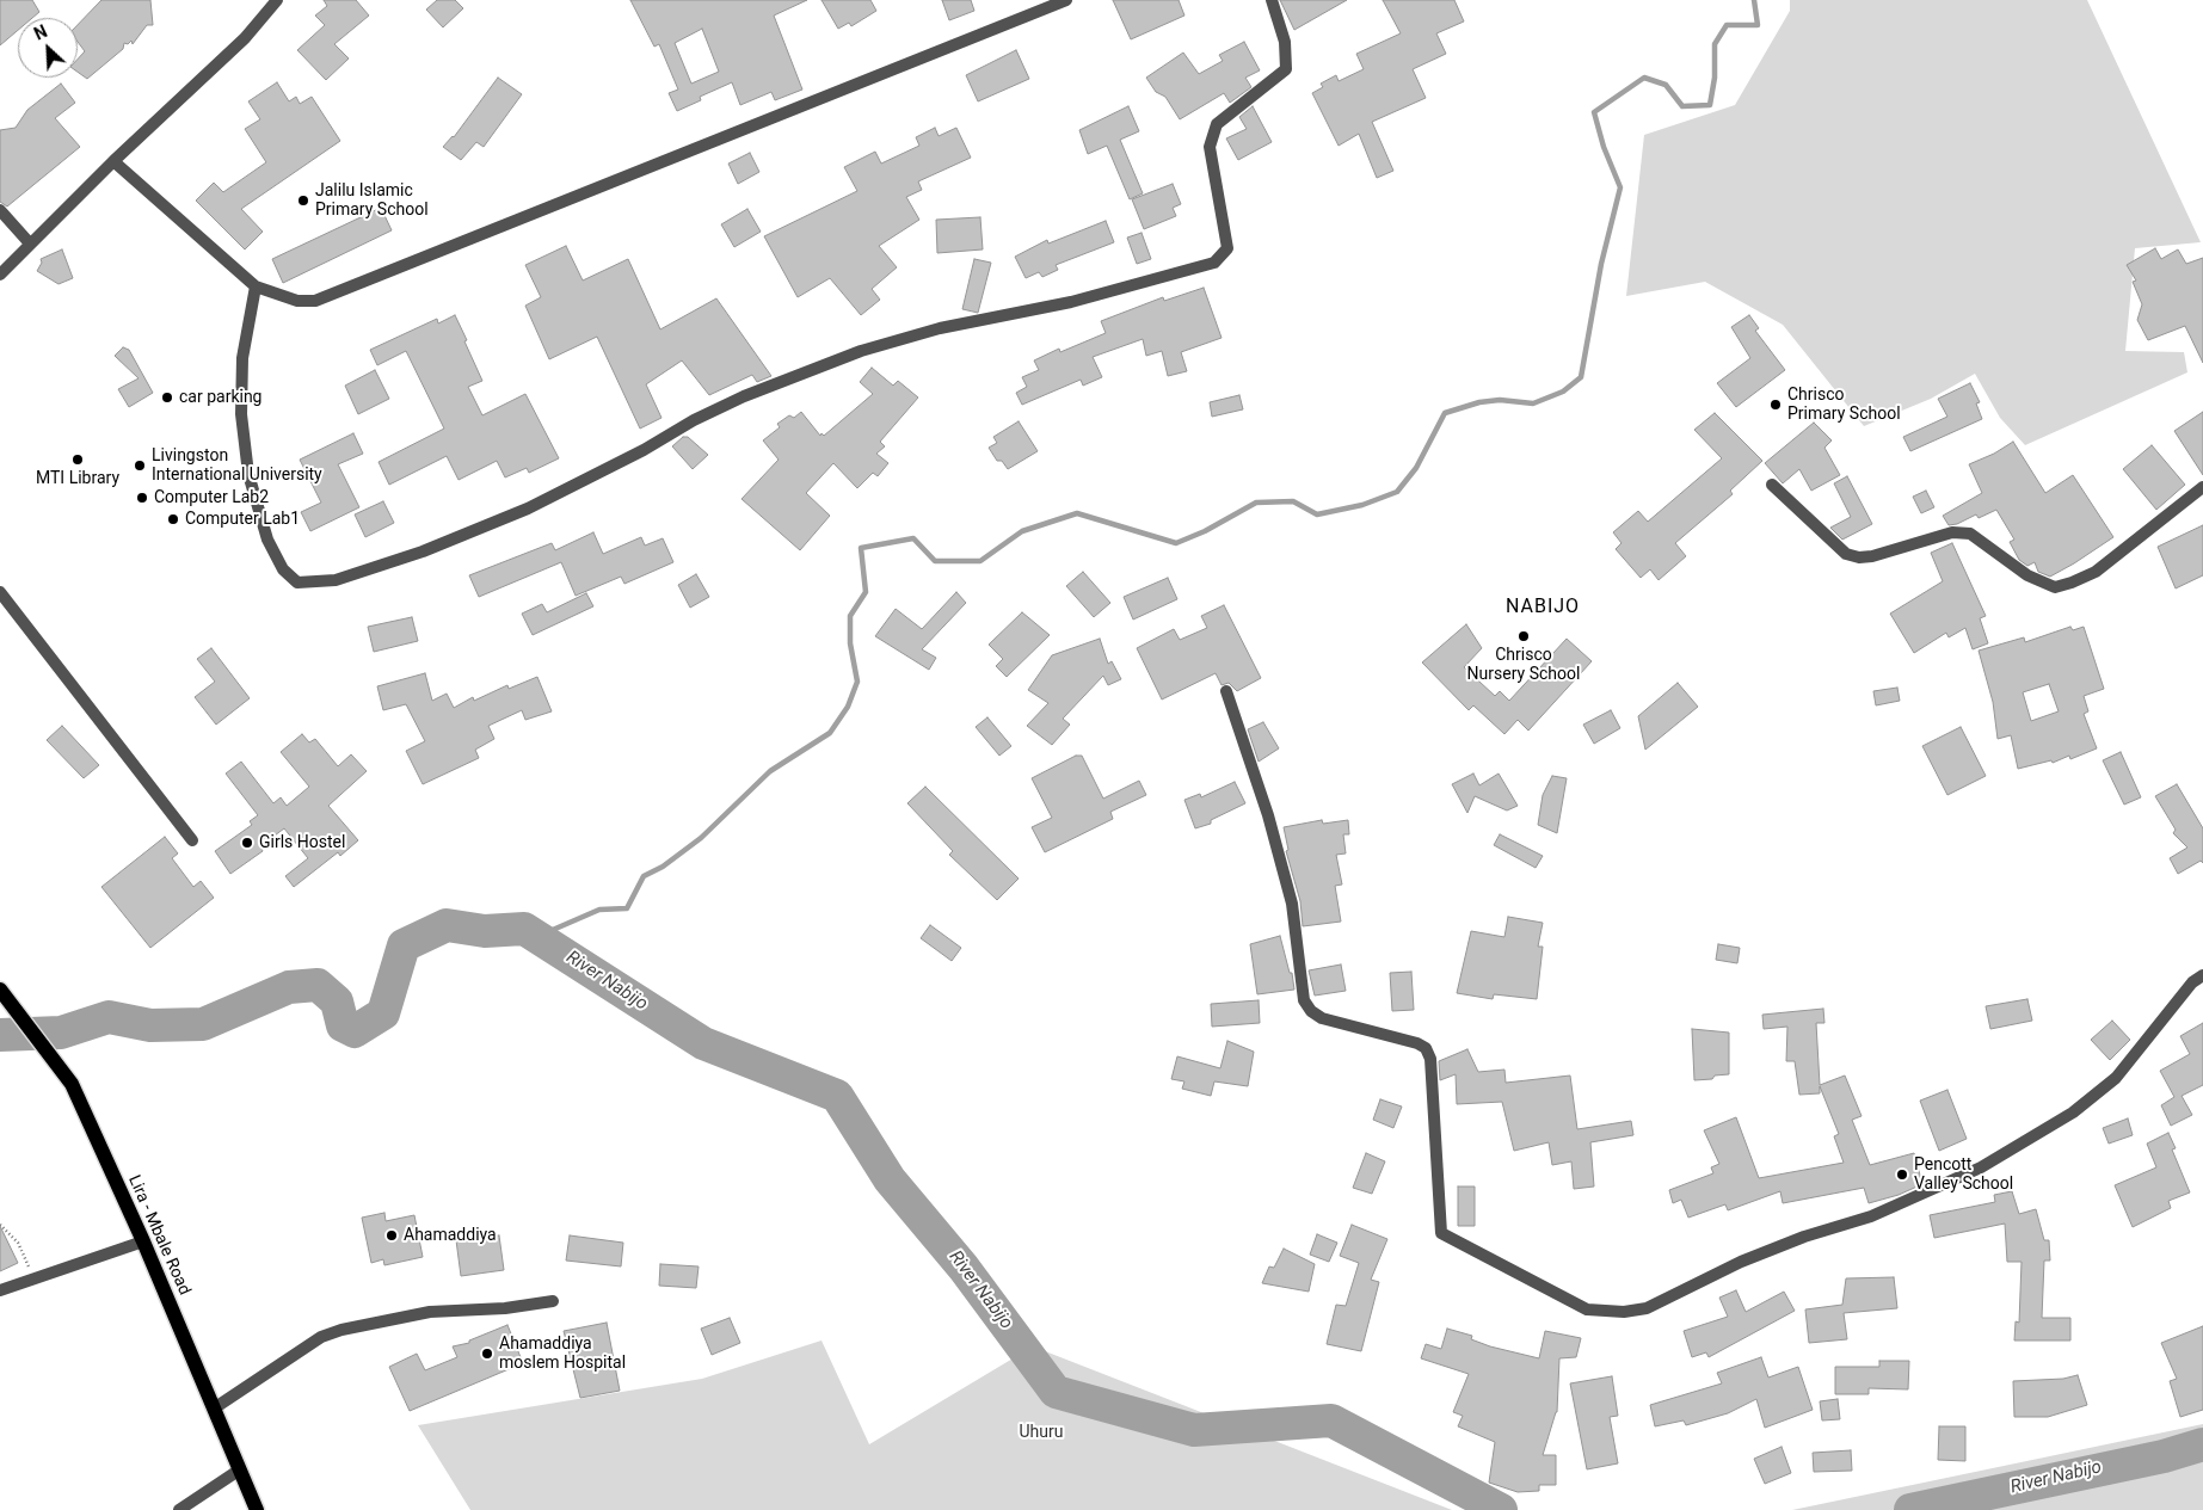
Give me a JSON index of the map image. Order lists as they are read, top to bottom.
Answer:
{
  "streets": {
    "main road": ["Lira - Mbale Road"]
  },
  "districts": ["NABIJO"],
  "water": ["River Nabijo"],
  "parks": ["Uhuru"],
  "places": [
    "Jalilu Islamic Primary School",
    "car parking",
    "Chrisco Primary School",
    "MTI Library",
    "Livingston International University",
    "Computer Lab2",
    "Computer Lab1",
    "Chrisco Nursery School",
    "Girls Hostel",
    "Pencott Valley School",
    "Ahamaddiya",
    "Ahamaddiya moslem Hospital"
  ],
  "north": "top left"
}
